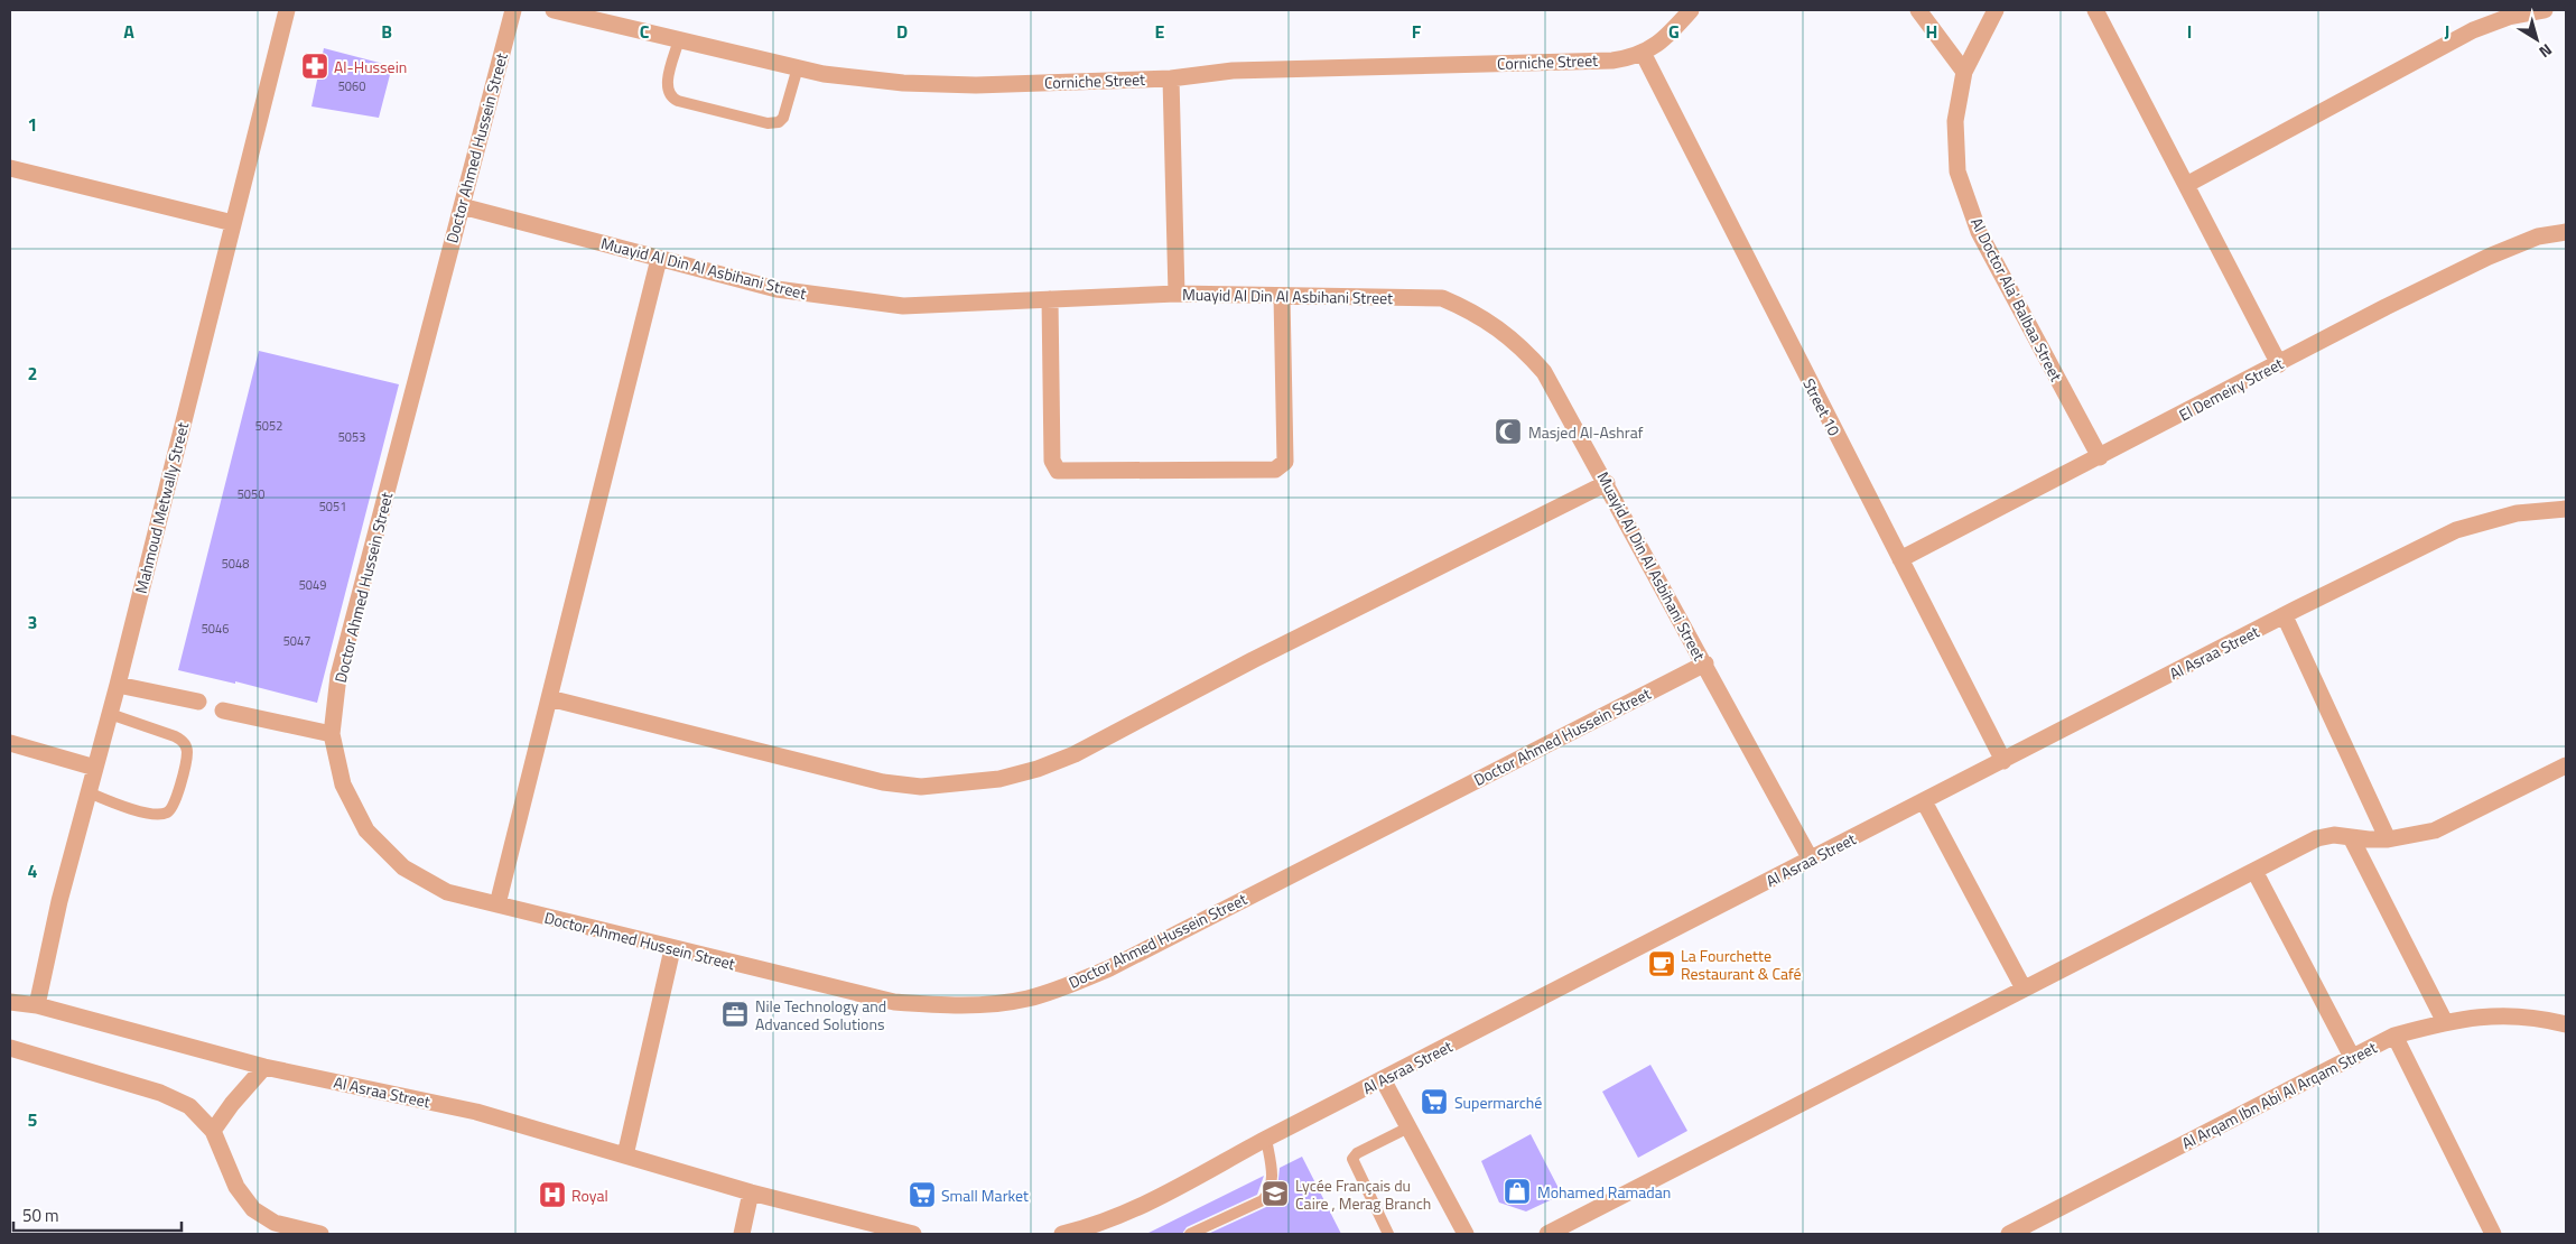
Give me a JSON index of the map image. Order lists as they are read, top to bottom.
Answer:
{
  "streets": {
    "street": [
      "Corniche Street",
      "Doctor Ahmed Hussein Street",
      "Muayid Al Din Al Asbihani Street",
      "Al Doctor Ala' Balbaa Street",
      "El Demeiry Street",
      "Street 10",
      "Mahmoud Metwally Street",
      "Al Asraa Street",
      "Al Arqam Ibn Abi Al Arqam Street"
    ]
  },
  "crossings": [
    ["Corniche Street", "Street 10"],
    ["Doctor Ahmed Hussein Street", "Muayid Al Din Al Asbihani Street"],
    ["Muayid Al Din Al Asbihani Street", "Al Asraa Street"],
    ["Al Doctor Ala' Balbaa Street", "El Demeiry Street"],
    ["El Demeiry Street", "Street 10"],
    ["Street 10", "Al Asraa Street"],
    ["Mahmoud Metwally Street", "Al Asraa Street"]
  ],
  "places": {
    "pharmacy": ["Al-Hussein"],
    "mosque": ["Masjed Al-Ashraf"],
    "cafe": ["La Fourchette Restaurant & Café"],
    "office": ["Nile Technology and Advanced Solutions"],
    "supermarket": ["Supermarché", "Small Market"],
    "shop": ["Mohamed Ramadan"],
    "school or university": ["Lycée Français du Caire , Merag Branch"],
    "hospital": ["Royal"]
  },
  "house_numbers": [
    "5060",
    "5052",
    "5053",
    "5050",
    "5051",
    "5048",
    "5049",
    "5046",
    "5047"
  ],
  "scale_bar": "50 m",
  "north": "bottom right",
  "grid": {
    "columns": [
      "A",
      "B",
      "C",
      "D",
      "E",
      "F",
      "G",
      "H",
      "I",
      "J"
    ],
    "rows": [
      "1",
      "2",
      "3",
      "4",
      "5"
    ]
  }
}
